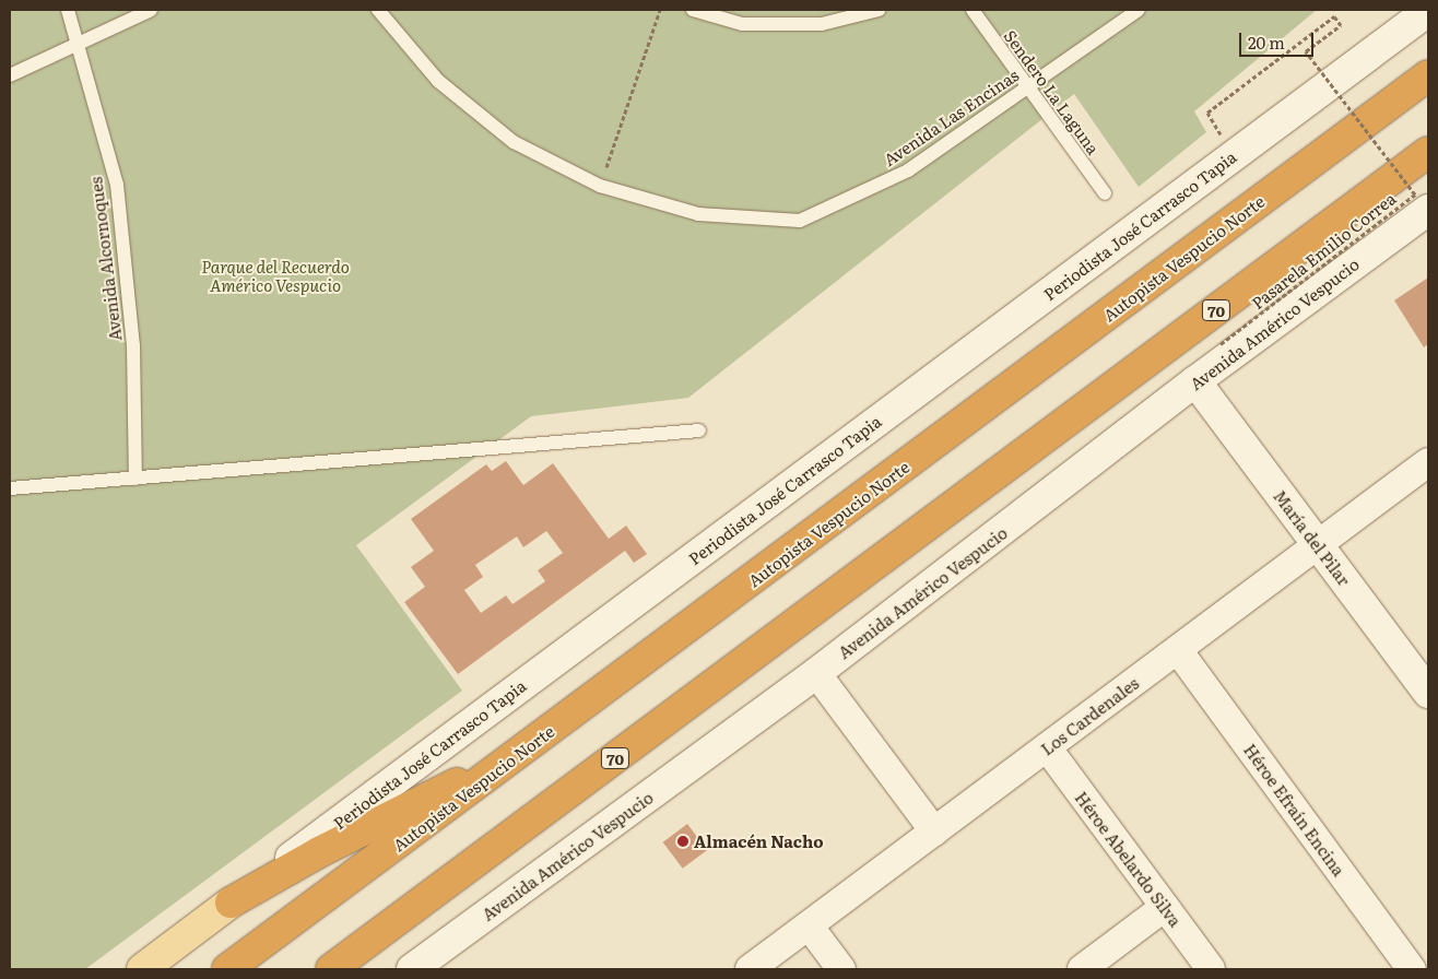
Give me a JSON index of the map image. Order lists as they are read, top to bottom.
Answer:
{
  "streets": {
    "highway": ["Autopista Vespucio Norte", "70"],
    "main road": ["Periodista José Carrasco Tapia", "Avenida Américo Vespucio", "María del Pilar"],
    "street": ["Los Cardenales", "Héroe Efraín Encina", "Héroe Abelardo Silva"],
    "lane": ["Sendero La Laguna", "Avenida Las Encinas", "Avenida Alcornoques"],
    "path": ["Pasarela Emilio Correa"]
  },
  "crossings": [
    ["Sendero La Laguna", "Avenida Las Encinas"],
    ["Avenida Américo Vespucio", "María del Pilar"],
    ["María del Pilar", "Los Cardenales"],
    ["Los Cardenales", "Héroe Efraín Encina"],
    ["Los Cardenales", "Héroe Abelardo Silva"]
  ],
  "parks": ["Parque del Recuerdo Américo Vespucio"],
  "places": ["Almacén Nacho"],
  "scale_bar": "20 m"
}
